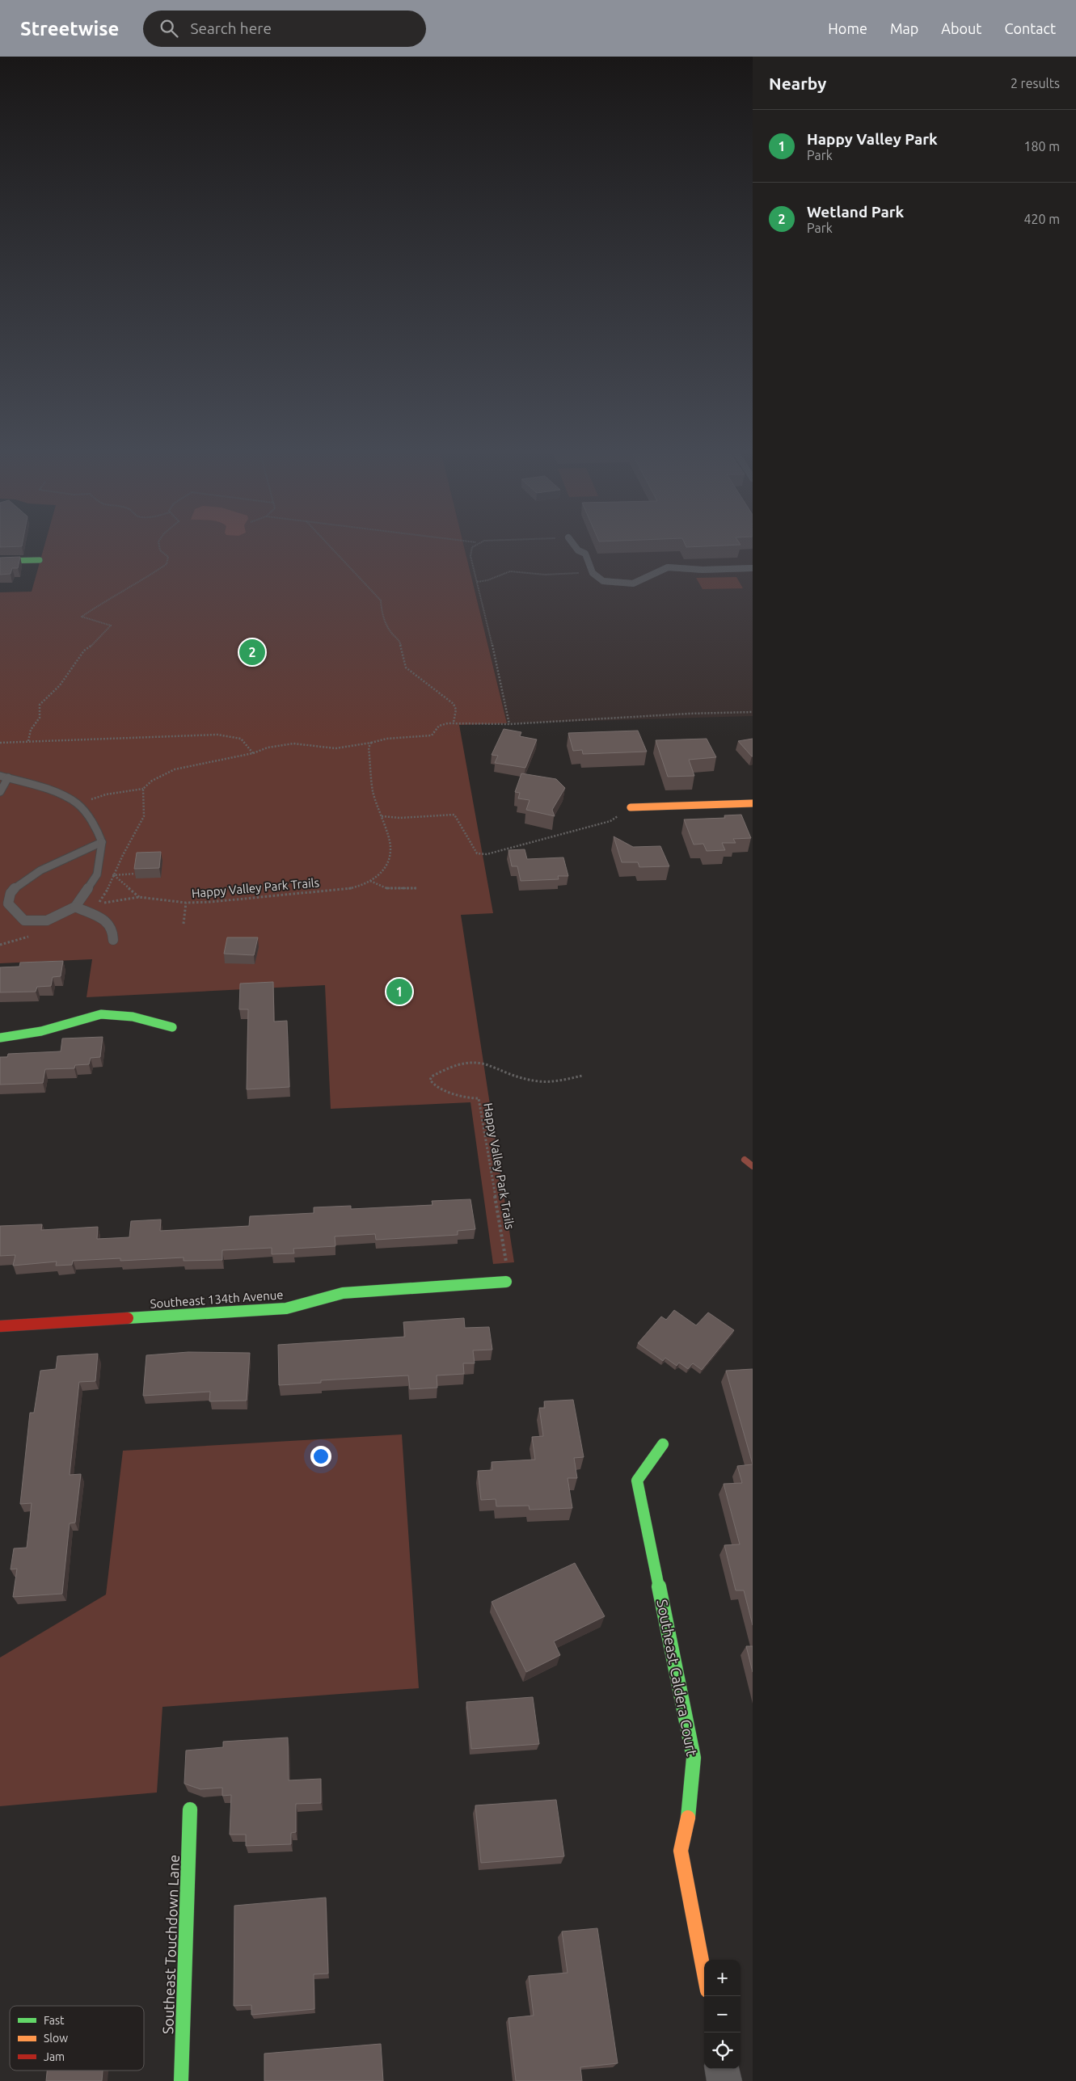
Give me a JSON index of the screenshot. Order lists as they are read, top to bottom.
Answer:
{
  "streets": {
    "street": ["Southeast 134th Avenue", "Southeast Caldera Court", "Southeast Touchdown Lane"],
    "path": ["Happy Valley Park Trails"]
  },
  "crossings": [
    ["Happy Valley Park Trails", "Southeast 134th Avenue"]
  ],
  "legend": ["Fast", "Slow", "Jam"],
  "page": {
    "header": "Streetwise",
    "search": "Search here",
    "nav": [
      "Home",
      "Map",
      "About",
      "Contact"
    ],
    "heading": ["Nearby", "2 results"],
    "list": [
      {
        "mark": "1",
        "name": "Happy Valley Park",
        "note": "Park",
        "value": "180 m"
      },
      {
        "mark": "2",
        "name": "Wetland Park",
        "note": "Park",
        "value": "420 m"
      }
    ],
    "pins": ["2", "1"],
    "map_buttons": ["+", "−"]
  }
}
